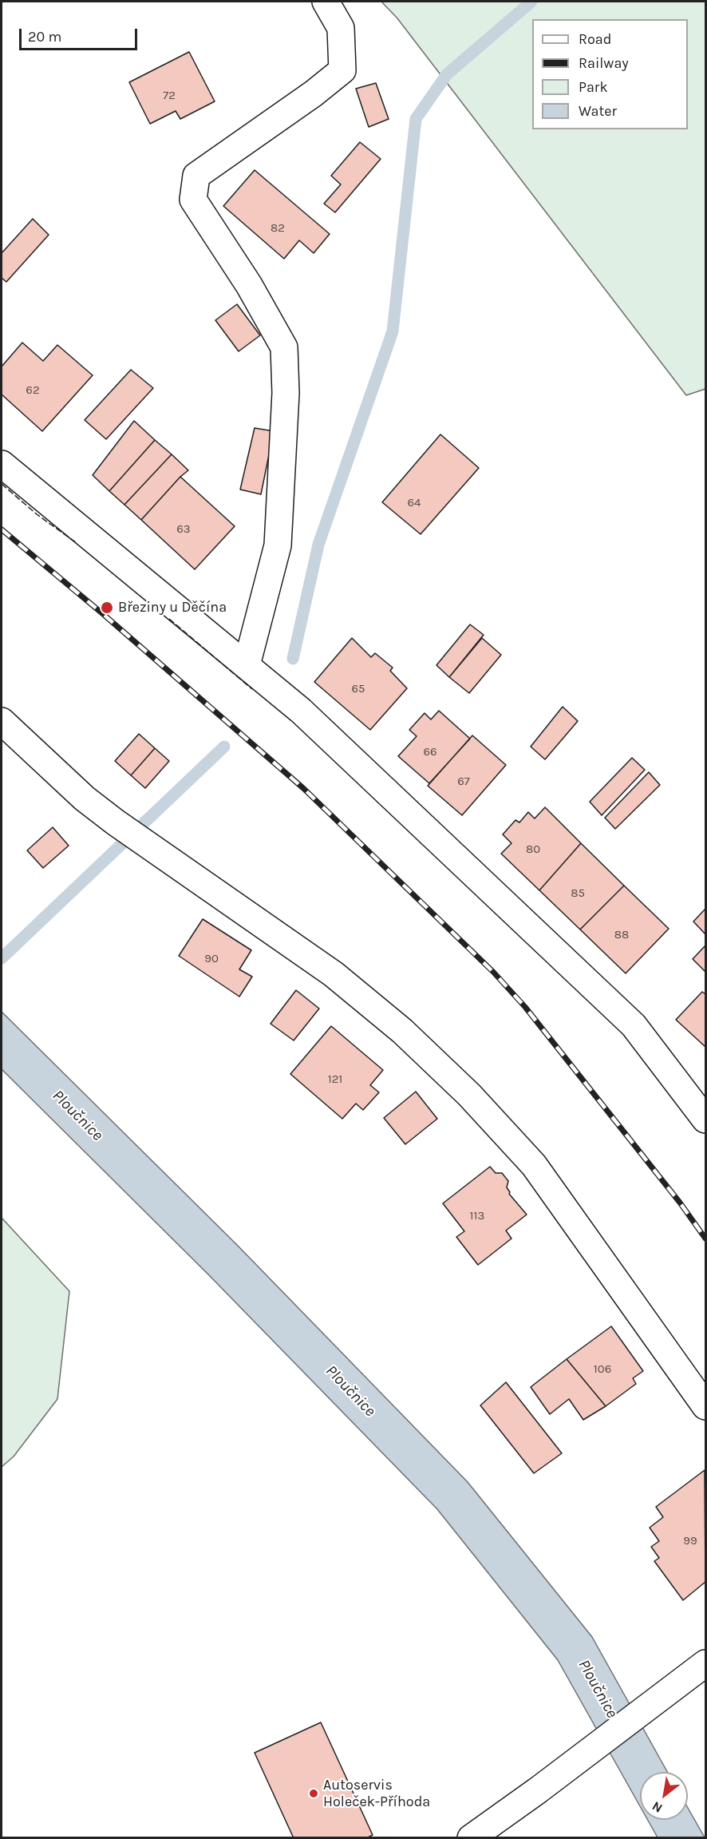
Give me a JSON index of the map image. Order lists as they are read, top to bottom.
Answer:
{
  "water": ["Ploučnice"],
  "places": ["Březiny u Děčína", "Autoservis Holeček-Příhoda"],
  "house_numbers": [
    "72",
    "82",
    "62",
    "64",
    "63",
    "65",
    "66",
    "67",
    "80",
    "85",
    "88",
    "90",
    "121",
    "113",
    "106",
    "99"
  ],
  "legend": [
    "Road",
    "Railway",
    "Park",
    "Water"
  ],
  "scale_bar": "20 m",
  "north": "bottom left"
}
